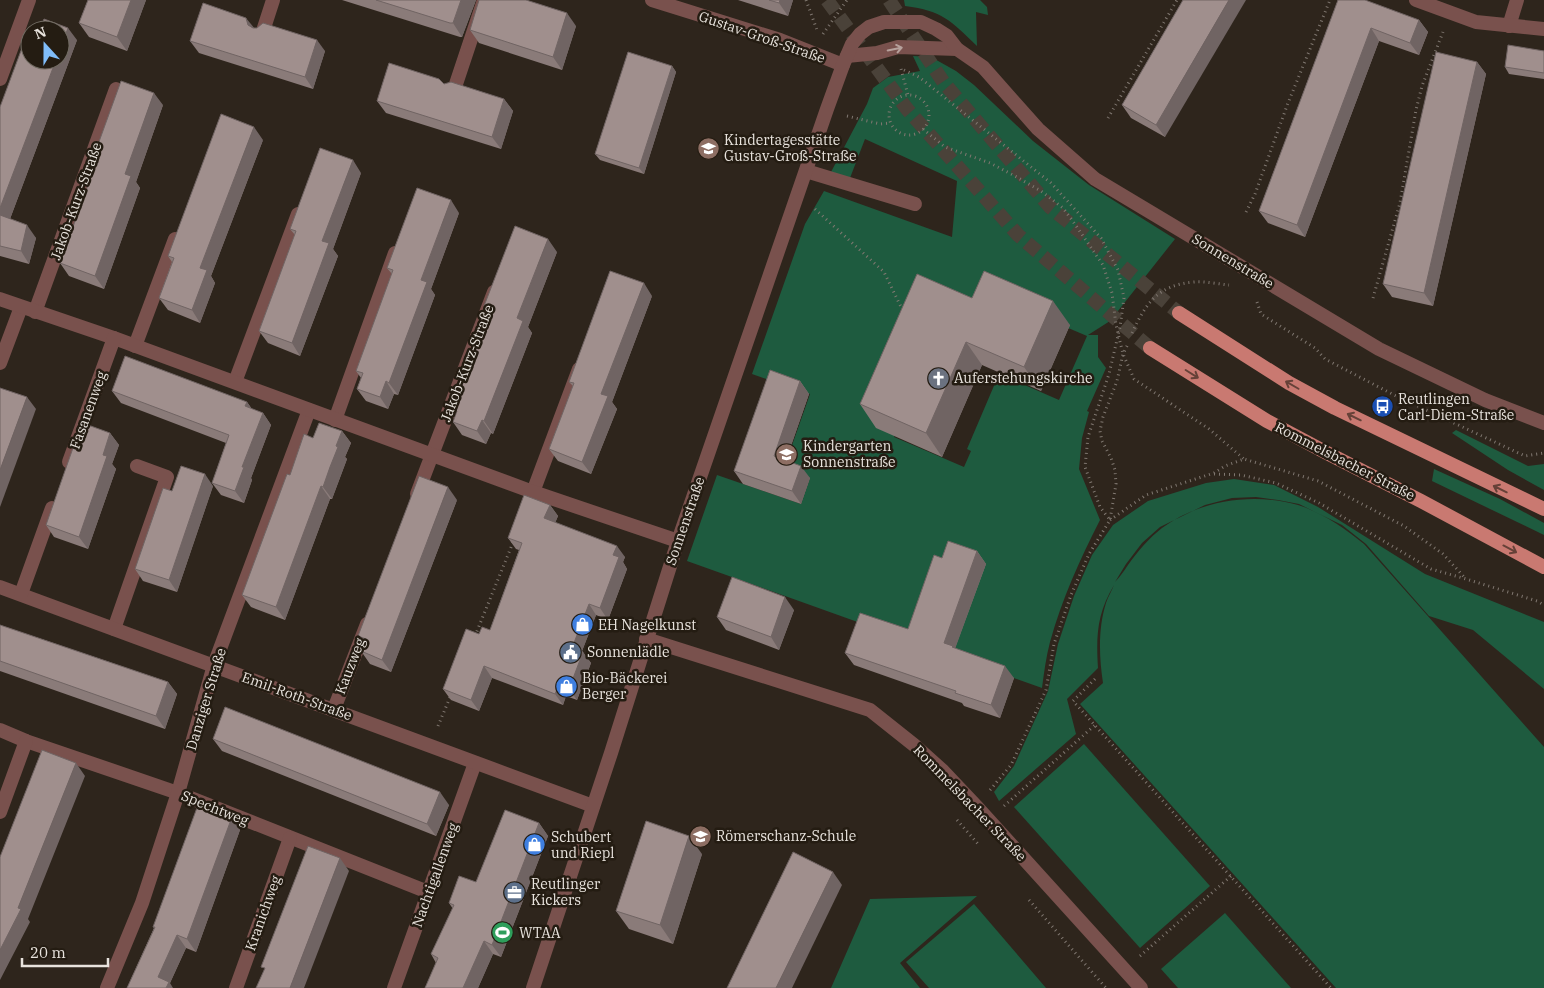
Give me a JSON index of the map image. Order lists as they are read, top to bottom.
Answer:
{
  "streets": {
    "main road": ["Rommelsbacher Straße"],
    "street": [
      "Gustav-Groß-Straße",
      "Jakob-Kurz-Straße",
      "Sonnenstraße",
      "Fasanenweg",
      "Kauzweg",
      "Emil-Roth-Straße",
      "Danziger Straße",
      "Spechtweg",
      "Nachtigallenweg",
      "Kranichweg"
    ]
  },
  "crossings": [
    ["Gustav-Groß-Straße", "Sonnenstraße"],
    ["Sonnenstraße", "Rommelsbacher Straße"],
    ["Sonnenstraße", "Emil-Roth-Straße"],
    ["Kauzweg", "Emil-Roth-Straße"],
    ["Emil-Roth-Straße", "Danziger Straße"],
    ["Emil-Roth-Straße", "Nachtigallenweg"],
    ["Danziger Straße", "Spechtweg"],
    ["Spechtweg", "Nachtigallenweg"],
    ["Spechtweg", "Kranichweg"]
  ],
  "places": {
    "school or university": ["Kindertagesstätte Gustav-Groß-Straße", "Kindergarten Sonnenstraße", "Römerschanz-Schule"],
    "church": ["Auferstehungskirche"],
    "bus stop": ["Reutlingen Carl-Diem-Straße"],
    "shop": ["EH Nagelkunst", "Bio-Bäckerei Berger", "Schubert und Riepl"],
    "public building": ["Sonnenlädle"],
    "office": ["Reutlinger Kickers"],
    "sports": ["WTAA"]
  },
  "scale_bar": "20 m",
  "north": "top"
}
